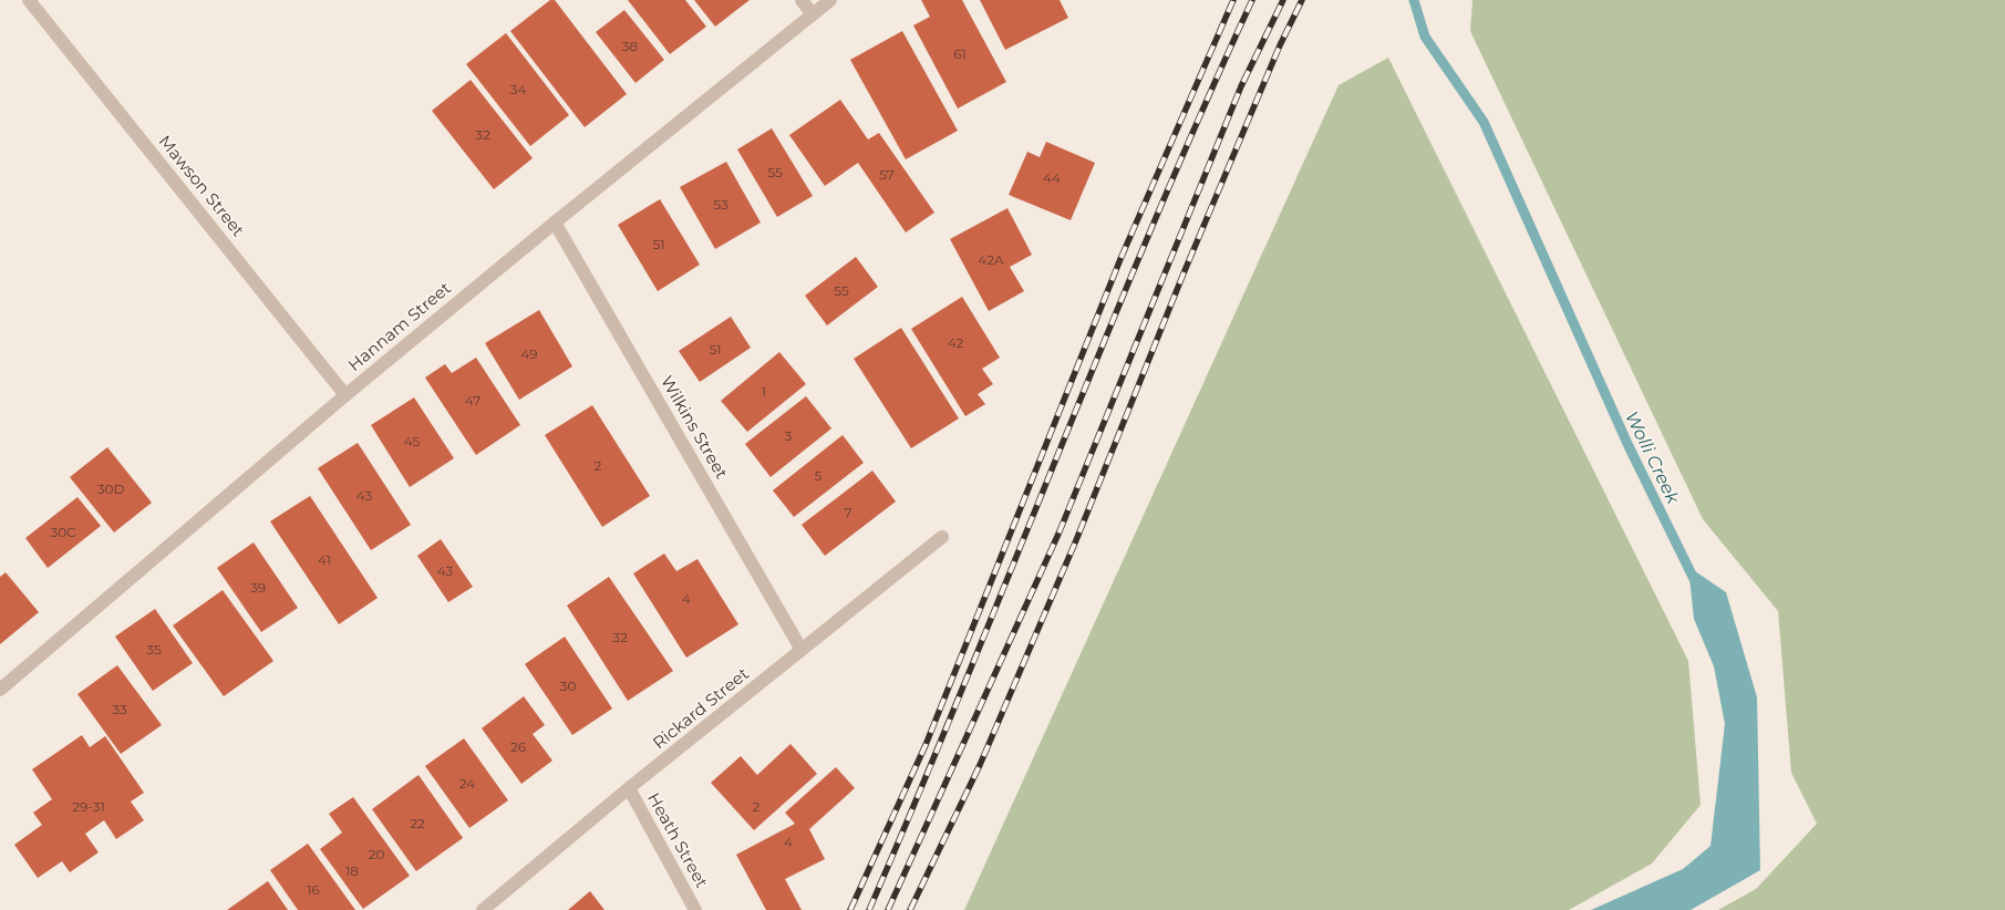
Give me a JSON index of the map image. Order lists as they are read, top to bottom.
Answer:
{
  "streets": {
    "street": [
      "Mawson Street",
      "Hannam Street",
      "Wilkins Street",
      "Rickard Street",
      "Heath Street"
    ]
  },
  "crossings": [
    ["Mawson Street", "Hannam Street"],
    ["Hannam Street", "Wilkins Street"],
    ["Wilkins Street", "Rickard Street"],
    ["Rickard Street", "Heath Street"]
  ],
  "water": ["Wolli Creek"],
  "house_numbers": [
    "38",
    "61",
    "34",
    "32",
    "55",
    "57",
    "44",
    "53",
    "51",
    "42A",
    "55",
    "42",
    "51",
    "49",
    "1",
    "47",
    "3",
    "45",
    "2",
    "5",
    "30D",
    "43",
    "7",
    "30C",
    "41",
    "43",
    "39",
    "4",
    "32",
    "35",
    "30",
    "33",
    "26",
    "24",
    "29-31",
    "2",
    "22",
    "4",
    "20",
    "18",
    "16"
  ]
}
